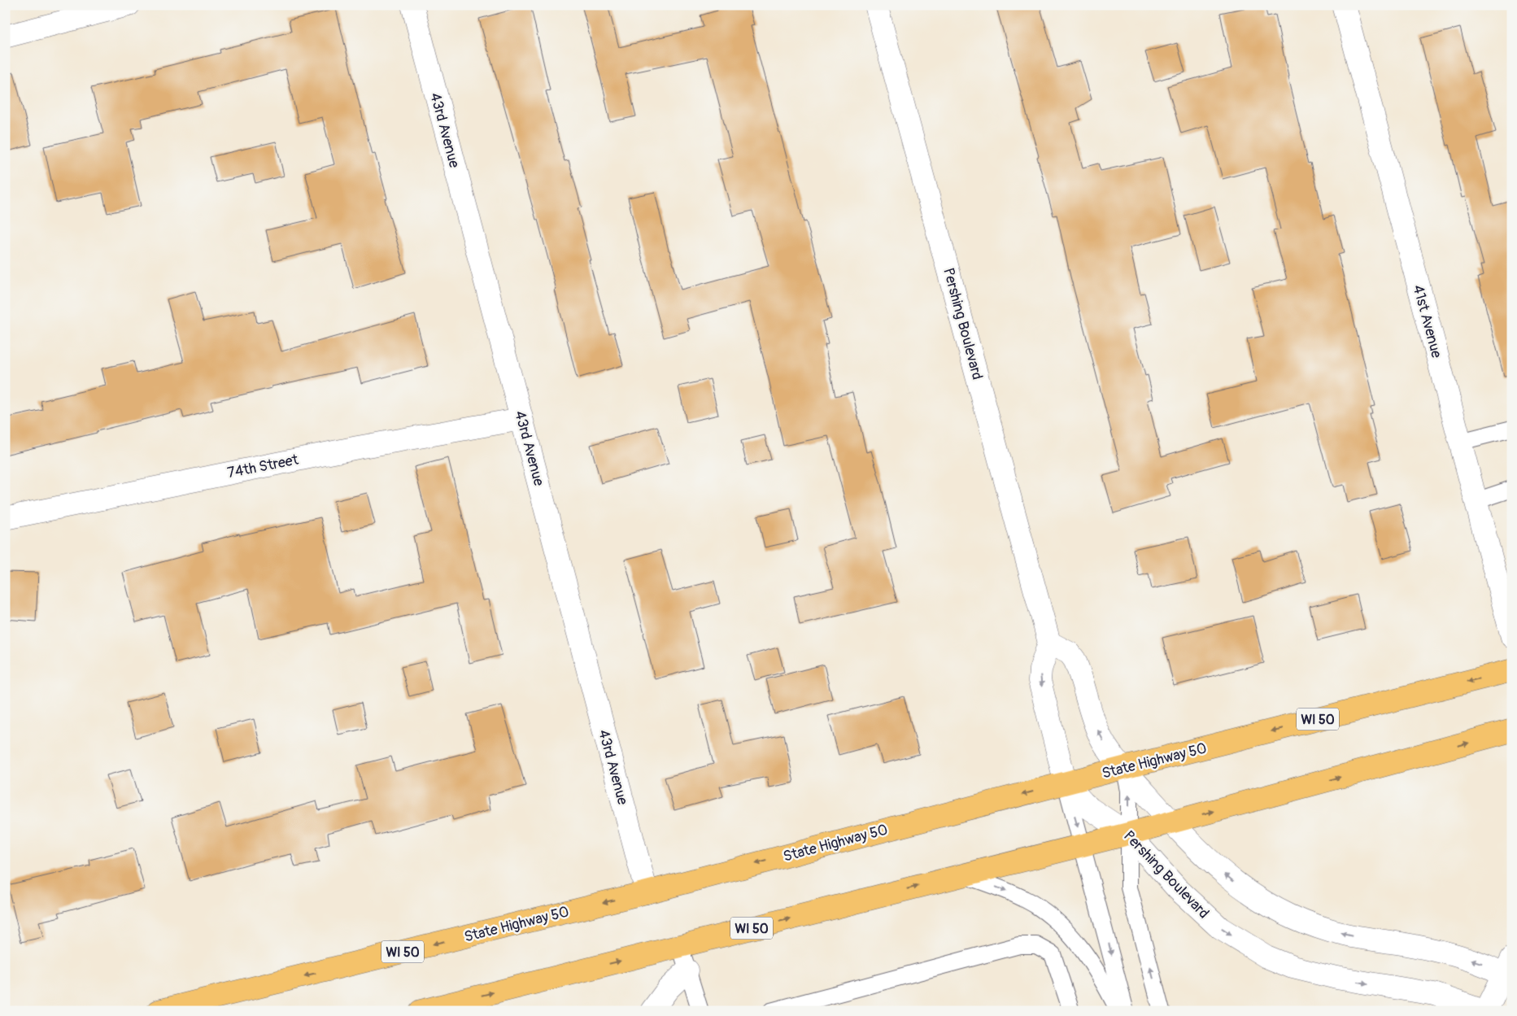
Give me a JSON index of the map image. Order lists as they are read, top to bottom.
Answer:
{
  "streets": {
    "main road": ["WI 50", "State Highway 50"],
    "street": [
      "43rd Avenue",
      "41st Avenue",
      "Pershing Boulevard",
      "74th Street"
    ]
  },
  "crossings": [
    ["43rd Avenue", "74th Street"],
    ["43rd Avenue", "State Highway 50"],
    ["Pershing Boulevard", "WI 50"],
    ["Pershing Boulevard", "State Highway 50"]
  ]
}
